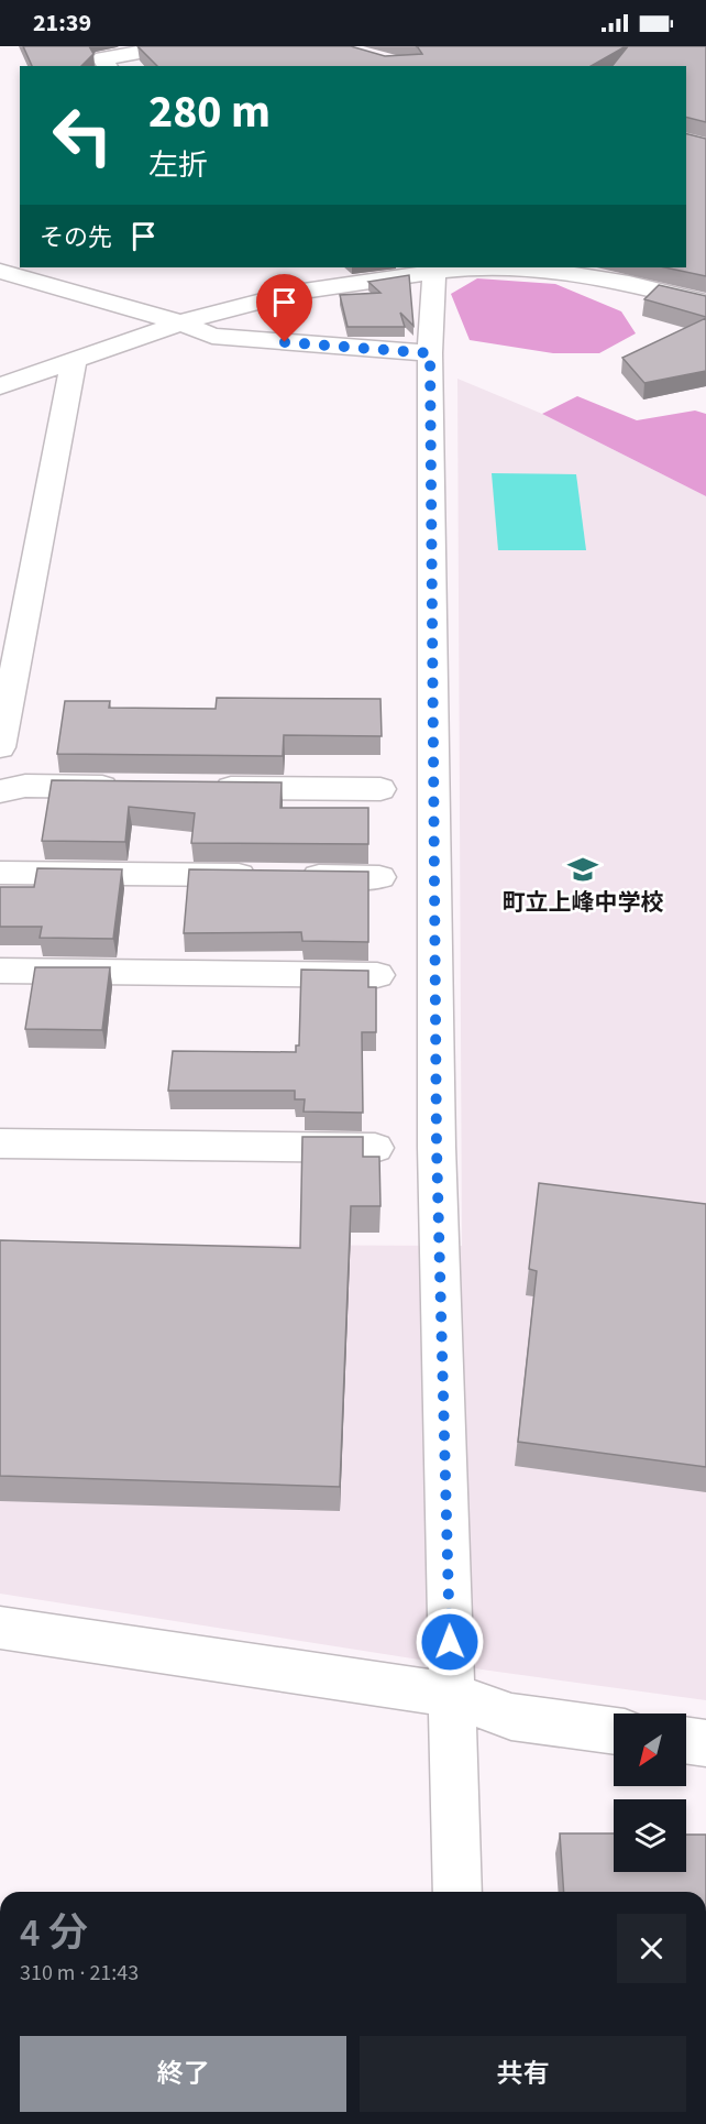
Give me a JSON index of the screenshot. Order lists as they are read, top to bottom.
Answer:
{
  "places": {
    "school or university": ["町立上峰中学校"]
  },
  "north": "bottom left",
  "page": {
    "status": "21:39",
    "turn": ["280 m", "左折"],
    "then": "その先",
    "heading": ["4 分", "310 m · 21:43"],
    "buttons": ["終了", "共有"]
  }
}
